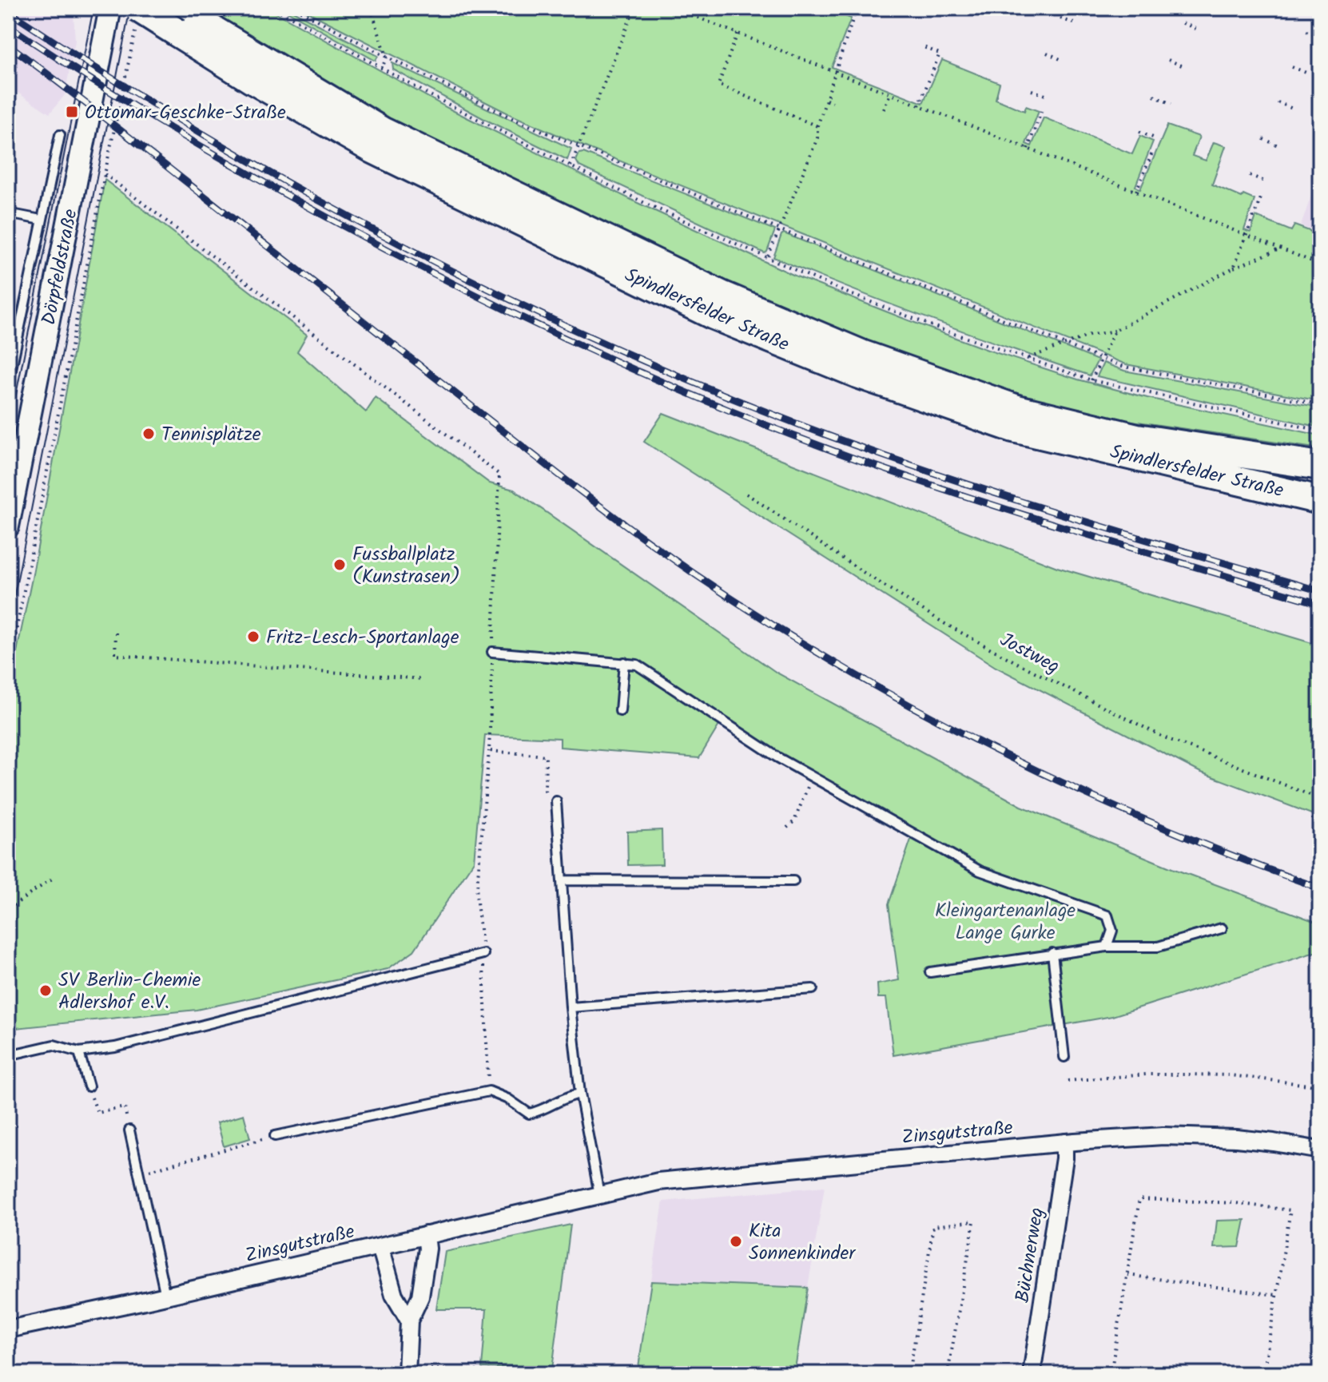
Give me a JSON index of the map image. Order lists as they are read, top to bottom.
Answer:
{
  "streets": {
    "highway": ["Spindlersfelder Straße"],
    "street": ["Dörpfeldstraße", "Zinsgutstraße", "Büchnerweg"],
    "path": ["Jostweg"]
  },
  "crossings": [
    ["Zinsgutstraße", "Büchnerweg"]
  ],
  "parks": ["Kleingartenanlage Lange Gurke"],
  "places": {
    "transit": ["Ottomar-Geschke-Straße"],
    "other": [
      "Tennisplätze",
      "Fussballplatz (Kunstrasen)",
      "Fritz-Lesch-Sportanlage",
      "SV Berlin-Chemie Adlershof e.V.",
      "Kita Sonnenkinder"
    ]
  }
}
